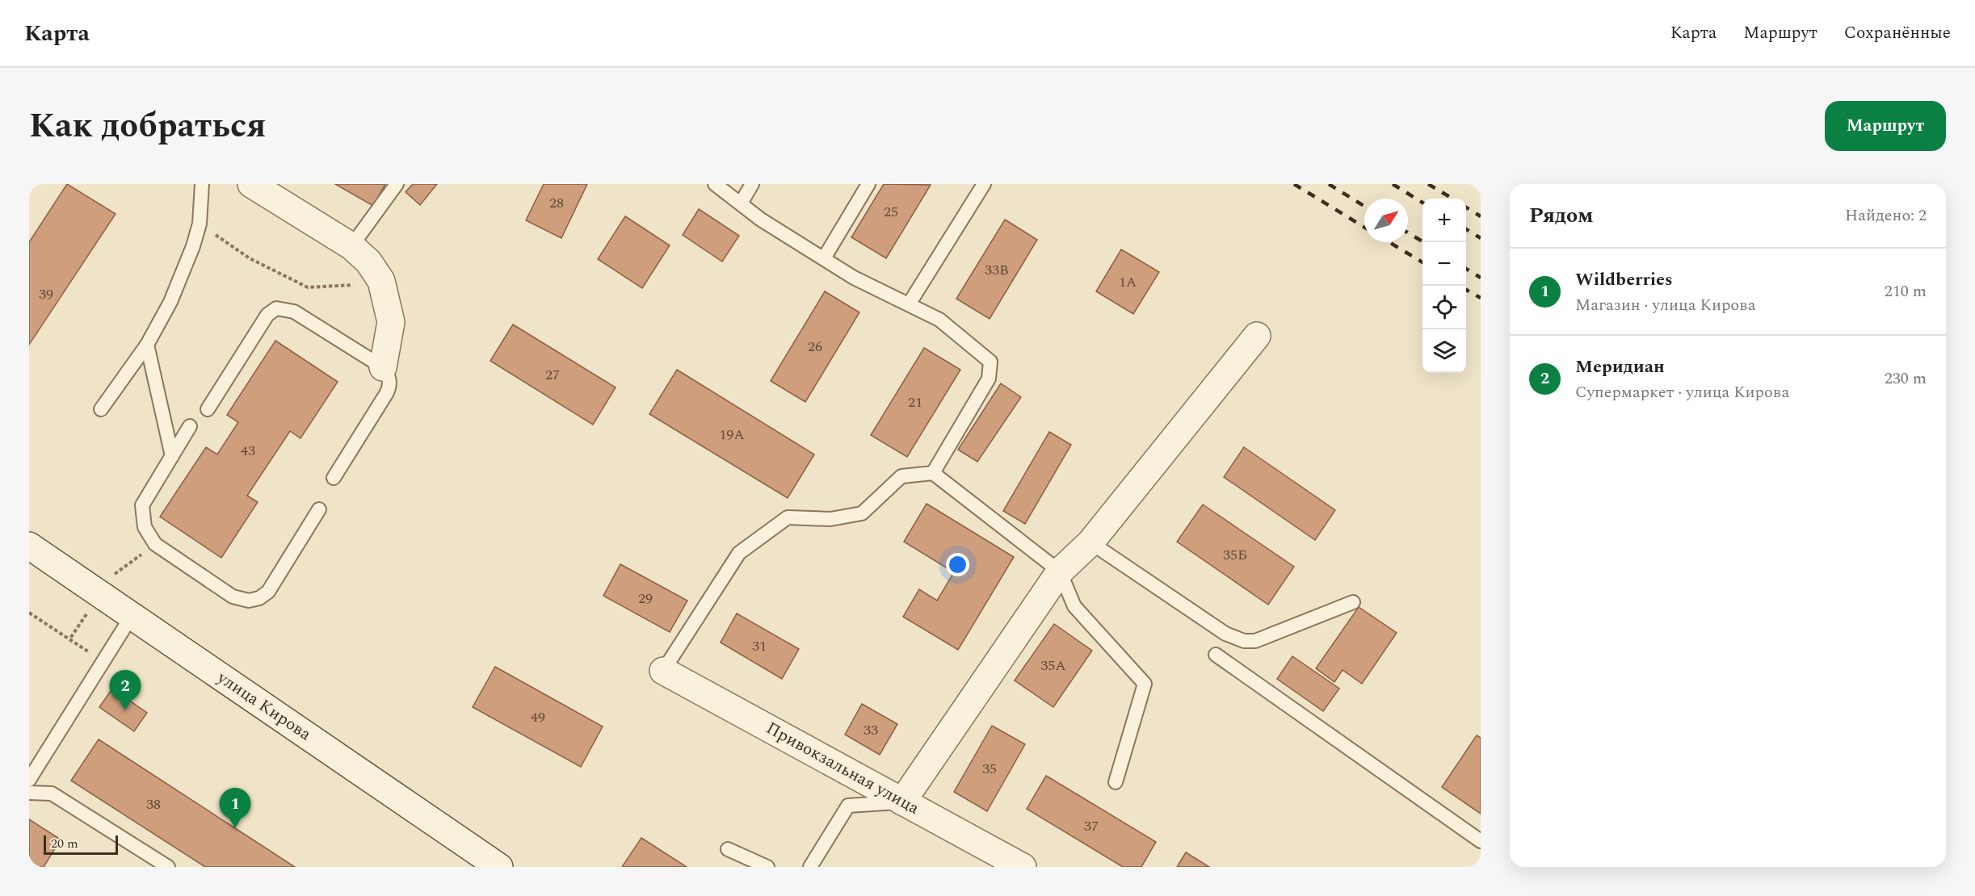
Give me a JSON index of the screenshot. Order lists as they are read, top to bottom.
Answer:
{
  "streets": {
    "street": ["улица Кирова", "Привокзальная улица"]
  },
  "house_numbers": [
    "28",
    "25",
    "33В",
    "1А",
    "39",
    "26",
    "27",
    "21",
    "19А",
    "43",
    "35Б",
    "29",
    "31",
    "35А",
    "49",
    "33",
    "35",
    "38",
    "37"
  ],
  "scale_bar": "20 m",
  "north": "top right",
  "page": {
    "header": "Карта",
    "nav": ["Карта", "Маршрут", "Сохранённые"],
    "title": "Как добраться",
    "buttons": "Маршрут",
    "heading": ["Рядом", "Найдено: 2"],
    "map_buttons": ["+", "−"],
    "list": [
      {
        "mark": "1",
        "name": "Wildberries",
        "note": "Магазин · улица Кирова",
        "value": "210 m"
      },
      {
        "mark": "2",
        "name": "Меридиан",
        "note": "Супермаркет · улица Кирова",
        "value": "230 m"
      }
    ],
    "pins": ["2", "1"],
    "scale": "20 m"
  }
}
